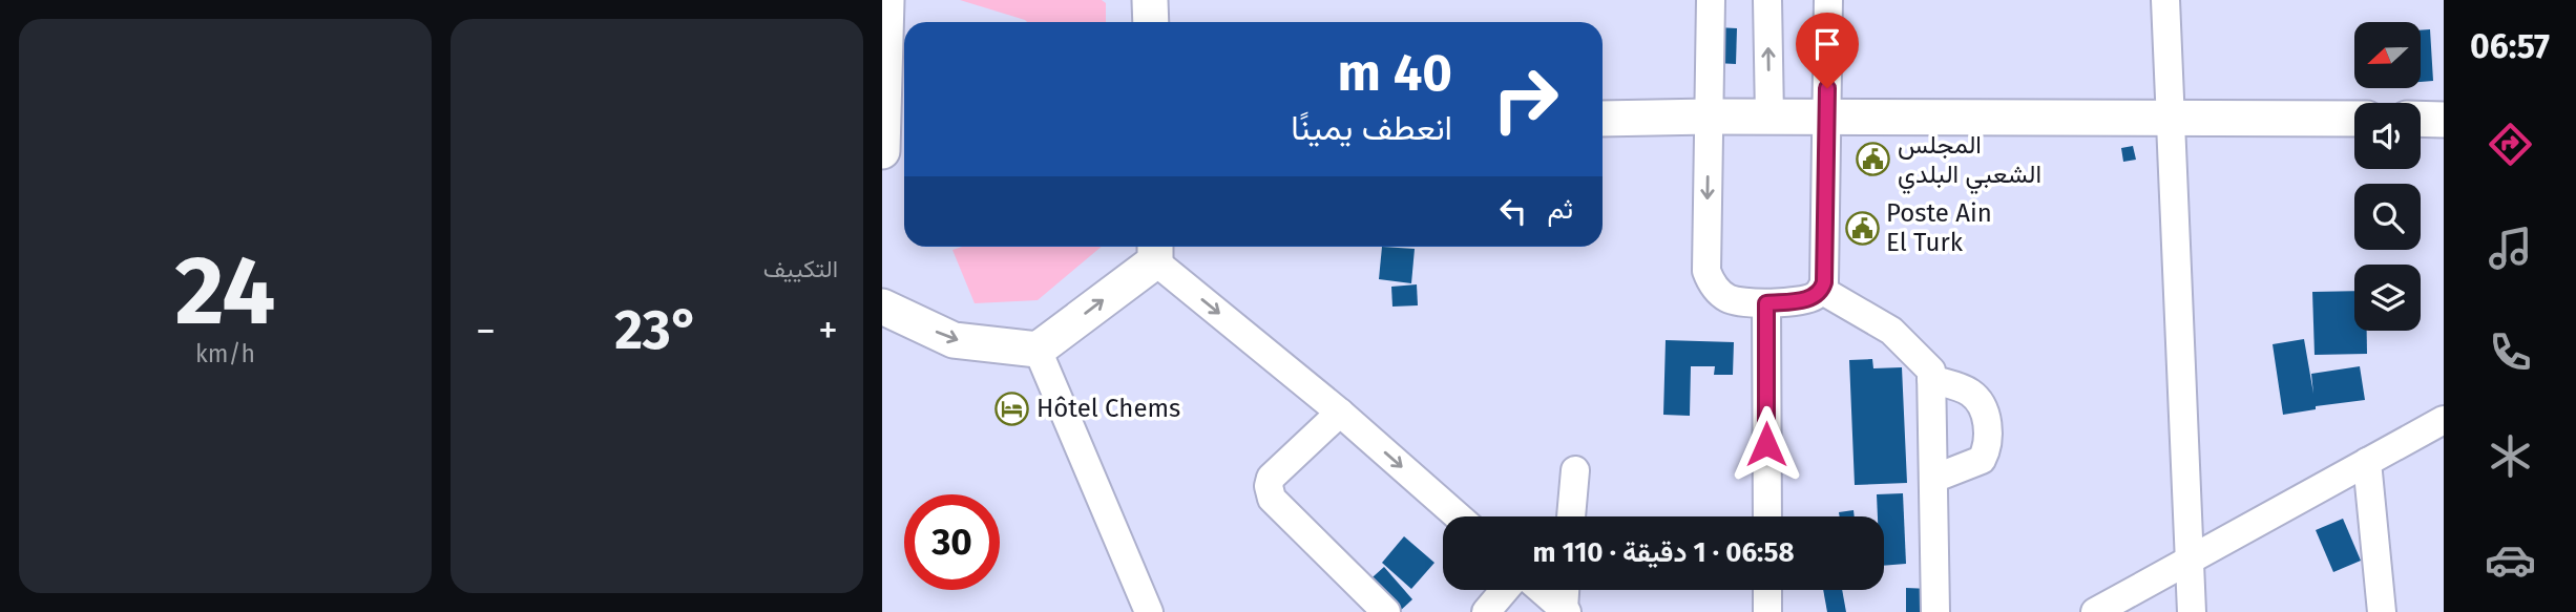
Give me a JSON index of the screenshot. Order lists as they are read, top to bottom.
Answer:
{
  "places": {
    "public building": ["المجلس الشعبي البلدي", "Poste Ain El Turk"],
    "hotel": ["Hôtel Chems"]
  },
  "north": "left",
  "page": {
    "tabs": "06:57",
    "tile": [
      "التكييف",
      ["24", "km/h"]
    ],
    "turn": ["40 m", "انعطف يمينًا"],
    "then": "ثم",
    "heat": ["−", "23°", "+"],
    "limit": "30",
    "trip": "06:58 · 1 دقيقة · 110 m"
  }
}
